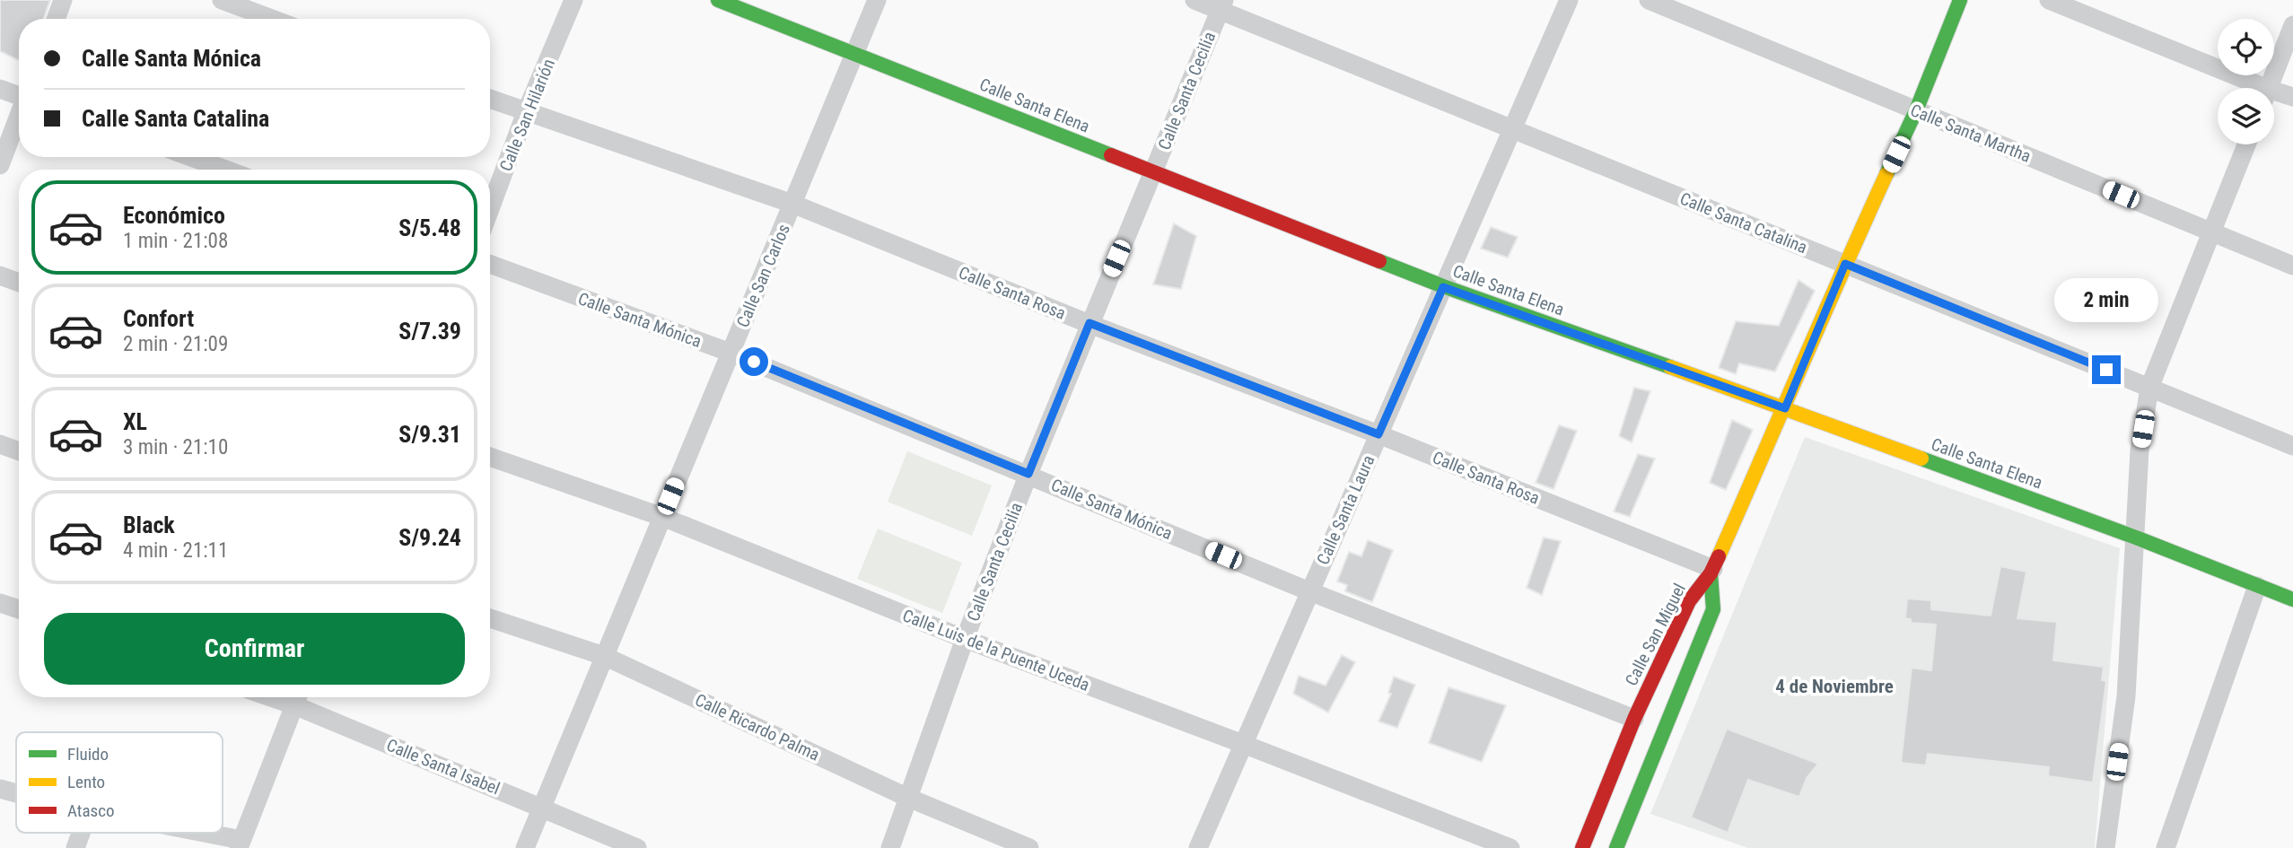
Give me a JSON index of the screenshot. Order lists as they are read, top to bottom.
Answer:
{
  "streets": {
    "street": [
      "Calle Santa Cecilia",
      "Calle Santa Elena",
      "Calle San Hilarión",
      "Calle Santa Martha",
      "Calle Santa Catalina",
      "Calle San Carlos",
      "Calle Santa Rosa",
      "Calle Santa Mónica",
      "Calle Santa Laura",
      "Calle San Miguel",
      "Calle Luis de la Puente Uceda",
      "Calle Ricardo Palma",
      "Calle Santa Isabel"
    ]
  },
  "crossings": [
    ["Calle Santa Cecilia", "Calle Santa Elena"],
    ["Calle Santa Cecilia", "Calle Santa Catalina"],
    ["Calle Santa Cecilia", "Calle Santa Rosa"],
    ["Calle Santa Cecilia", "Calle Santa Mónica"],
    ["Calle Santa Cecilia", "Calle Luis de la Puente Uceda"],
    ["Calle Santa Cecilia", "Calle Ricardo Palma"],
    ["Calle Santa Elena", "Calle San Carlos"],
    ["Calle Santa Elena", "Calle Santa Laura"],
    ["Calle San Hilarión", "Calle Santa Rosa"],
    ["Calle Santa Catalina", "Calle Santa Laura"],
    ["Calle San Carlos", "Calle Santa Rosa"],
    ["Calle San Carlos", "Calle Santa Mónica"],
    ["Calle San Carlos", "Calle Luis de la Puente Uceda"],
    ["Calle San Carlos", "Calle Ricardo Palma"],
    ["Calle San Carlos", "Calle Santa Isabel"],
    ["Calle Santa Rosa", "Calle Santa Laura"],
    ["Calle Santa Rosa", "Calle San Miguel"],
    ["Calle Santa Mónica", "Calle Santa Laura"],
    ["Calle Santa Mónica", "Calle San Miguel"],
    ["Calle Santa Laura", "Calle Luis de la Puente Uceda"]
  ],
  "districts": ["4 de Noviembre"],
  "legend": ["Fluido", "Lento", "Atasco"],
  "page": {
    "banner": ["Calle Santa Mónica", "Calle Santa Catalina"],
    "list": [
      {
        "name": "Económico",
        "note": "1 min · 21:08",
        "value": "S/5.48"
      },
      {
        "name": "Confort",
        "note": "2 min · 21:09",
        "value": "S/7.39"
      },
      {
        "name": "XL",
        "note": "3 min · 21:10",
        "value": "S/9.31"
      },
      {
        "name": "Black",
        "note": "4 min · 21:11",
        "value": "S/9.24"
      }
    ],
    "bubble": "2 min",
    "buttons": "Confirmar"
  }
}
